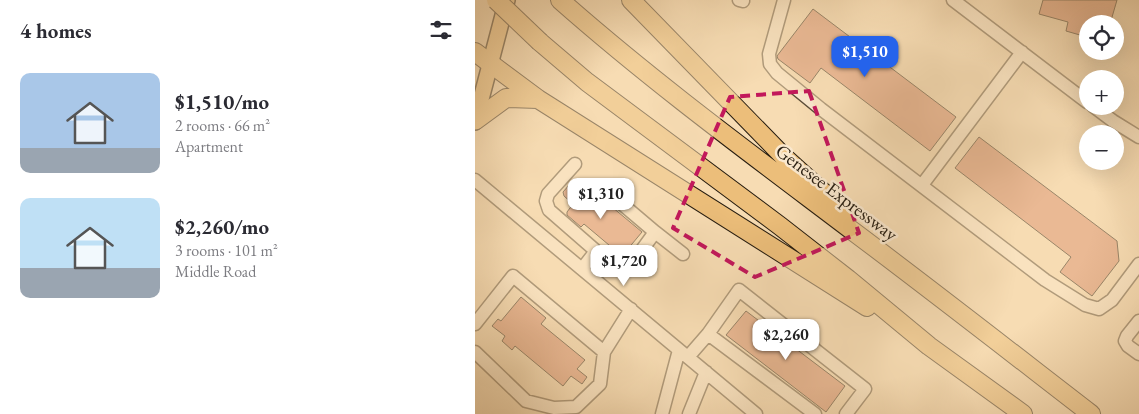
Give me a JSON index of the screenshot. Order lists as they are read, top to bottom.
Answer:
{
  "streets": {
    "highway": ["Genesee Expressway"]
  },
  "page": {
    "heading": "4 homes",
    "map_buttons": ["+", "−"],
    "price": [
      "$1,510",
      "$1,310",
      "$1,720",
      "$2,260"
    ],
    "list": [
      {
        "name": "$1,510/mo",
        "note": "2 rooms · 66 m² · Apartment"
      },
      {
        "name": "$2,260/mo",
        "note": "3 rooms · 101 m² · Middle Road"
      }
    ]
  }
}
